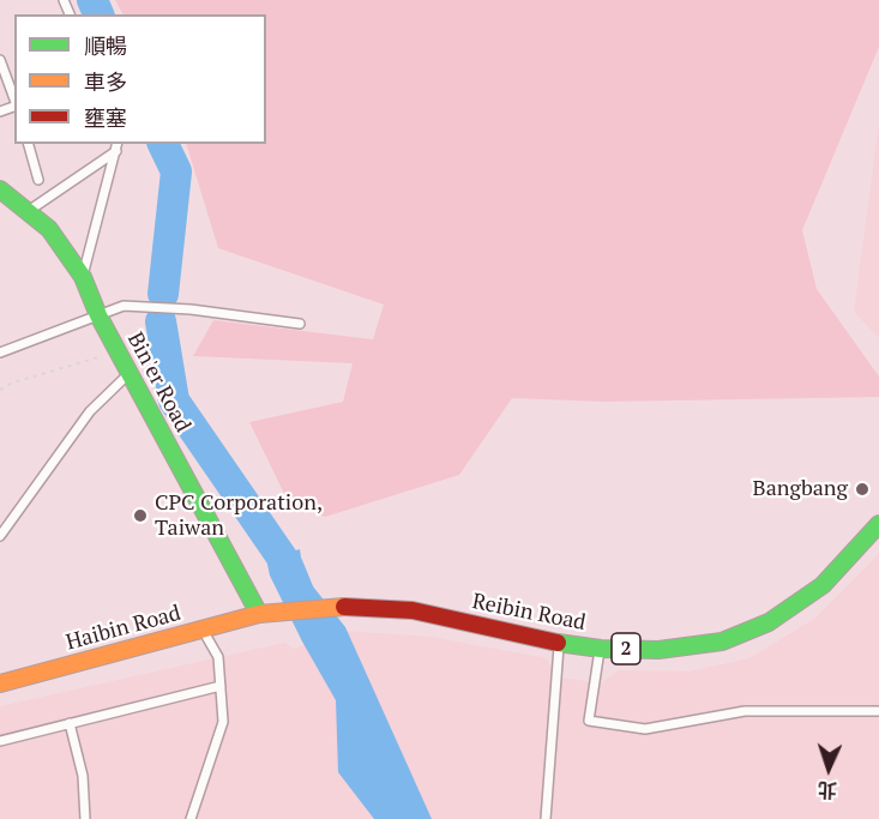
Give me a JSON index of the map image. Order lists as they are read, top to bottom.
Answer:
{
  "streets": {
    "main road": [
      "Bin'er Road",
      "Reibin Road",
      "Haibin Road",
      "2"
    ]
  },
  "crossings": [
    ["Bin'er Road", "Reibin Road"],
    ["Bin'er Road", "Haibin Road"],
    ["Reibin Road", "Haibin Road"]
  ],
  "places": ["Bangbang", "CPC Corporation, Taiwan"],
  "legend": ["順暢", "車多", "壅塞"],
  "north": "bottom"
}
